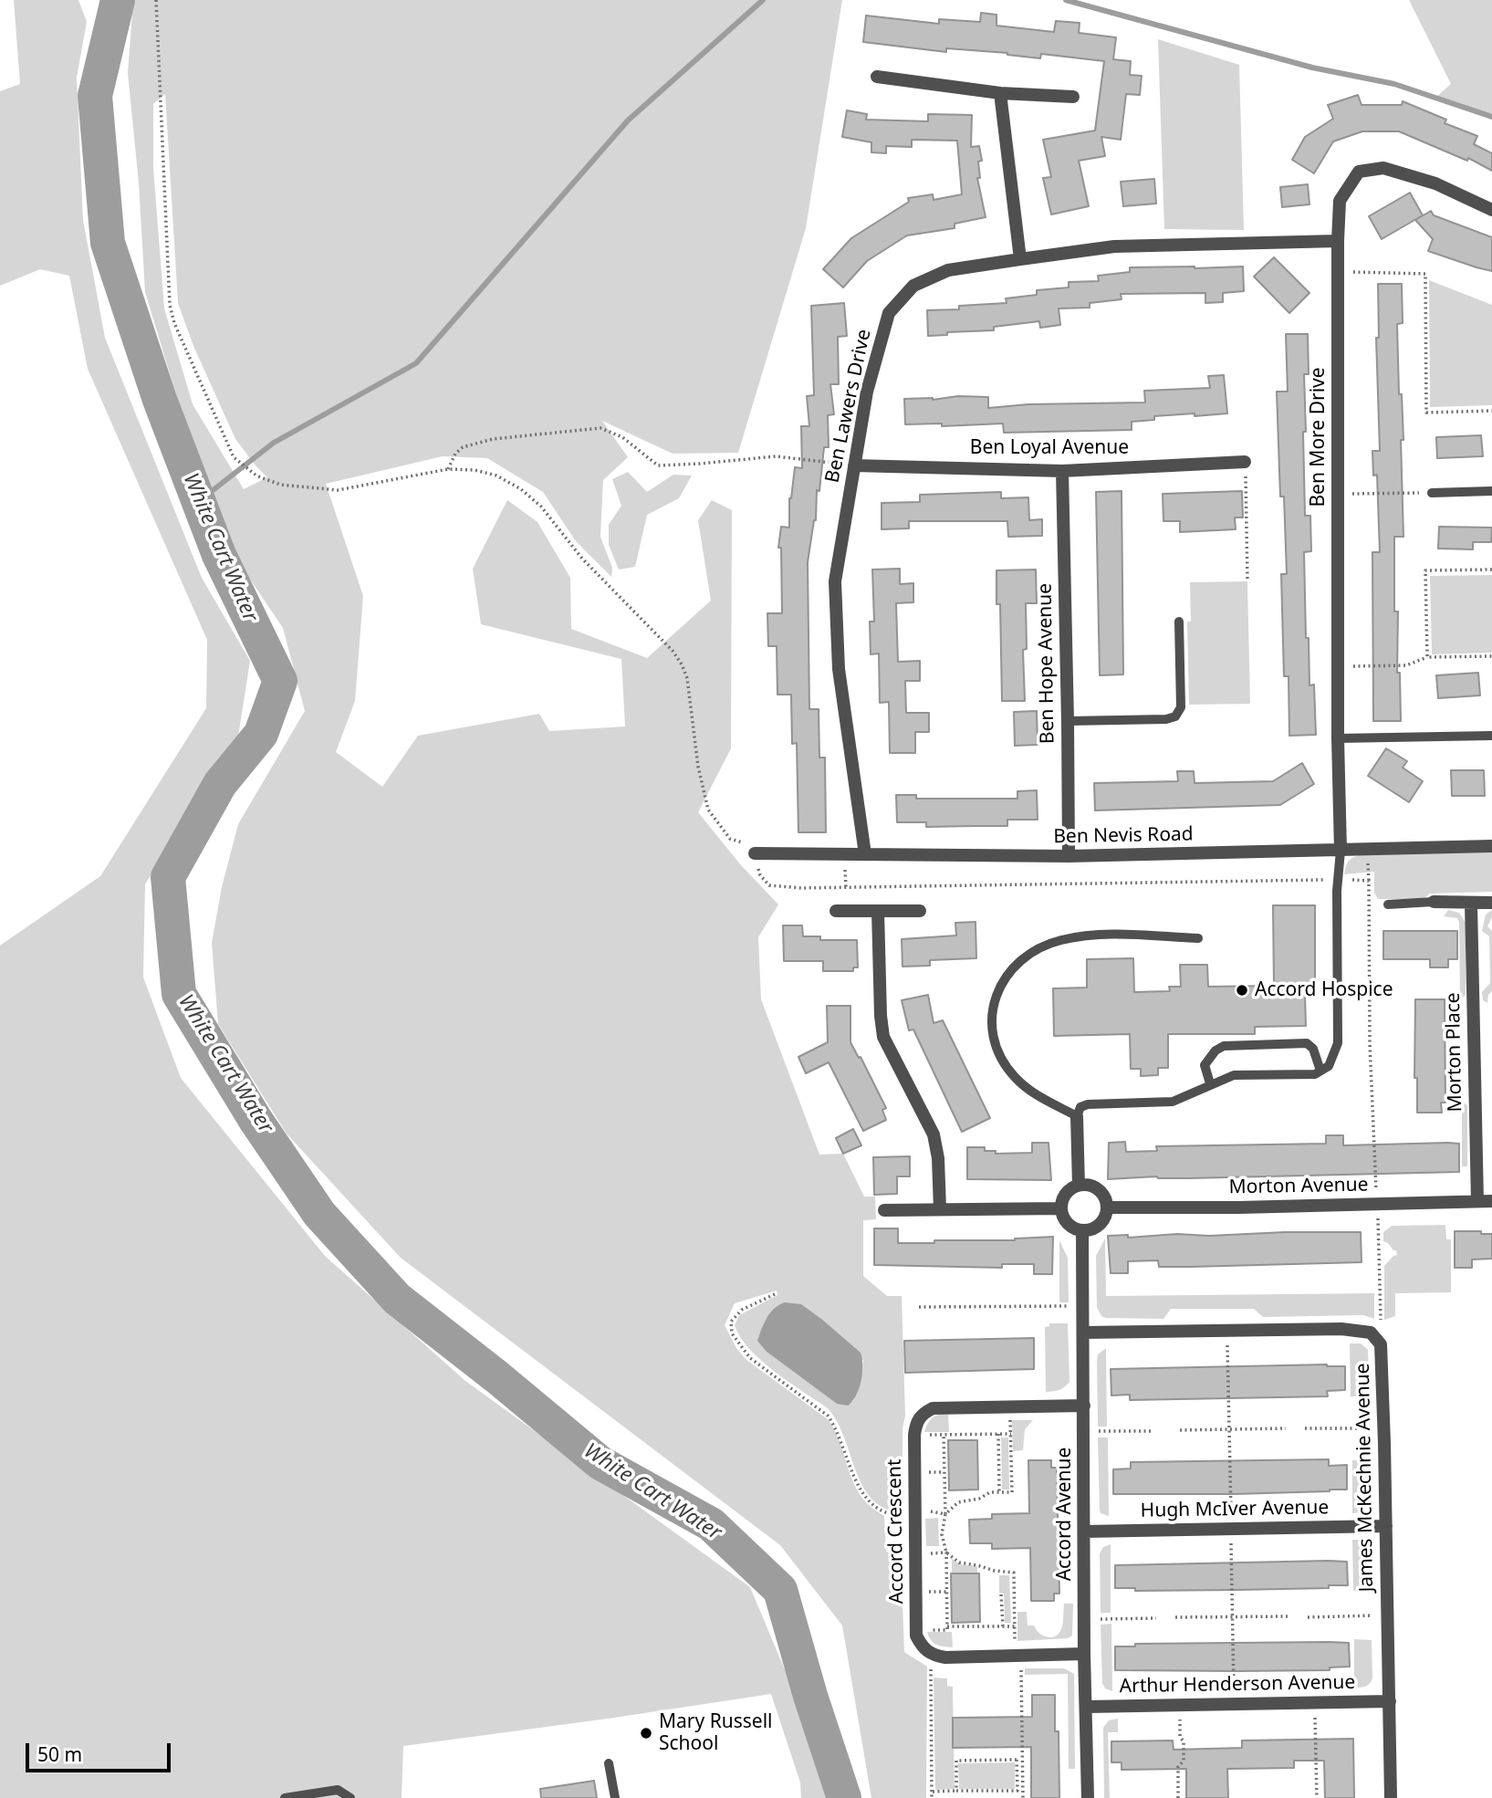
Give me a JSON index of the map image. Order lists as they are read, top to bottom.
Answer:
{
  "streets": {
    "street": [
      "Ben Lawers Drive",
      "Ben More Drive",
      "Ben Loyal Avenue",
      "Ben Hope Avenue",
      "Ben Nevis Road",
      "Morton Place",
      "Morton Avenue",
      "James McKechnie Avenue",
      "Hugh McIver Avenue",
      "Accord Avenue",
      "Accord Crescent",
      "Arthur Henderson Avenue"
    ]
  },
  "crossings": [
    ["Ben Lawers Drive", "Ben More Drive"],
    ["Ben Lawers Drive", "Ben Loyal Avenue"],
    ["Ben Lawers Drive", "Ben Nevis Road"],
    ["Ben More Drive", "Ben Nevis Road"],
    ["Ben Loyal Avenue", "Ben Hope Avenue"],
    ["Ben Hope Avenue", "Ben Nevis Road"],
    ["Morton Place", "Morton Avenue"],
    ["Morton Avenue", "Accord Avenue"],
    ["James McKechnie Avenue", "Hugh McIver Avenue"],
    ["James McKechnie Avenue", "Accord Avenue"],
    ["James McKechnie Avenue", "Arthur Henderson Avenue"],
    ["Hugh McIver Avenue", "Accord Avenue"],
    ["Accord Avenue", "Accord Crescent"],
    ["Accord Avenue", "Arthur Henderson Avenue"]
  ],
  "water": ["White Cart Water"],
  "places": ["Accord Hospice", "Mary Russell School"],
  "scale_bar": "50 m"
}
